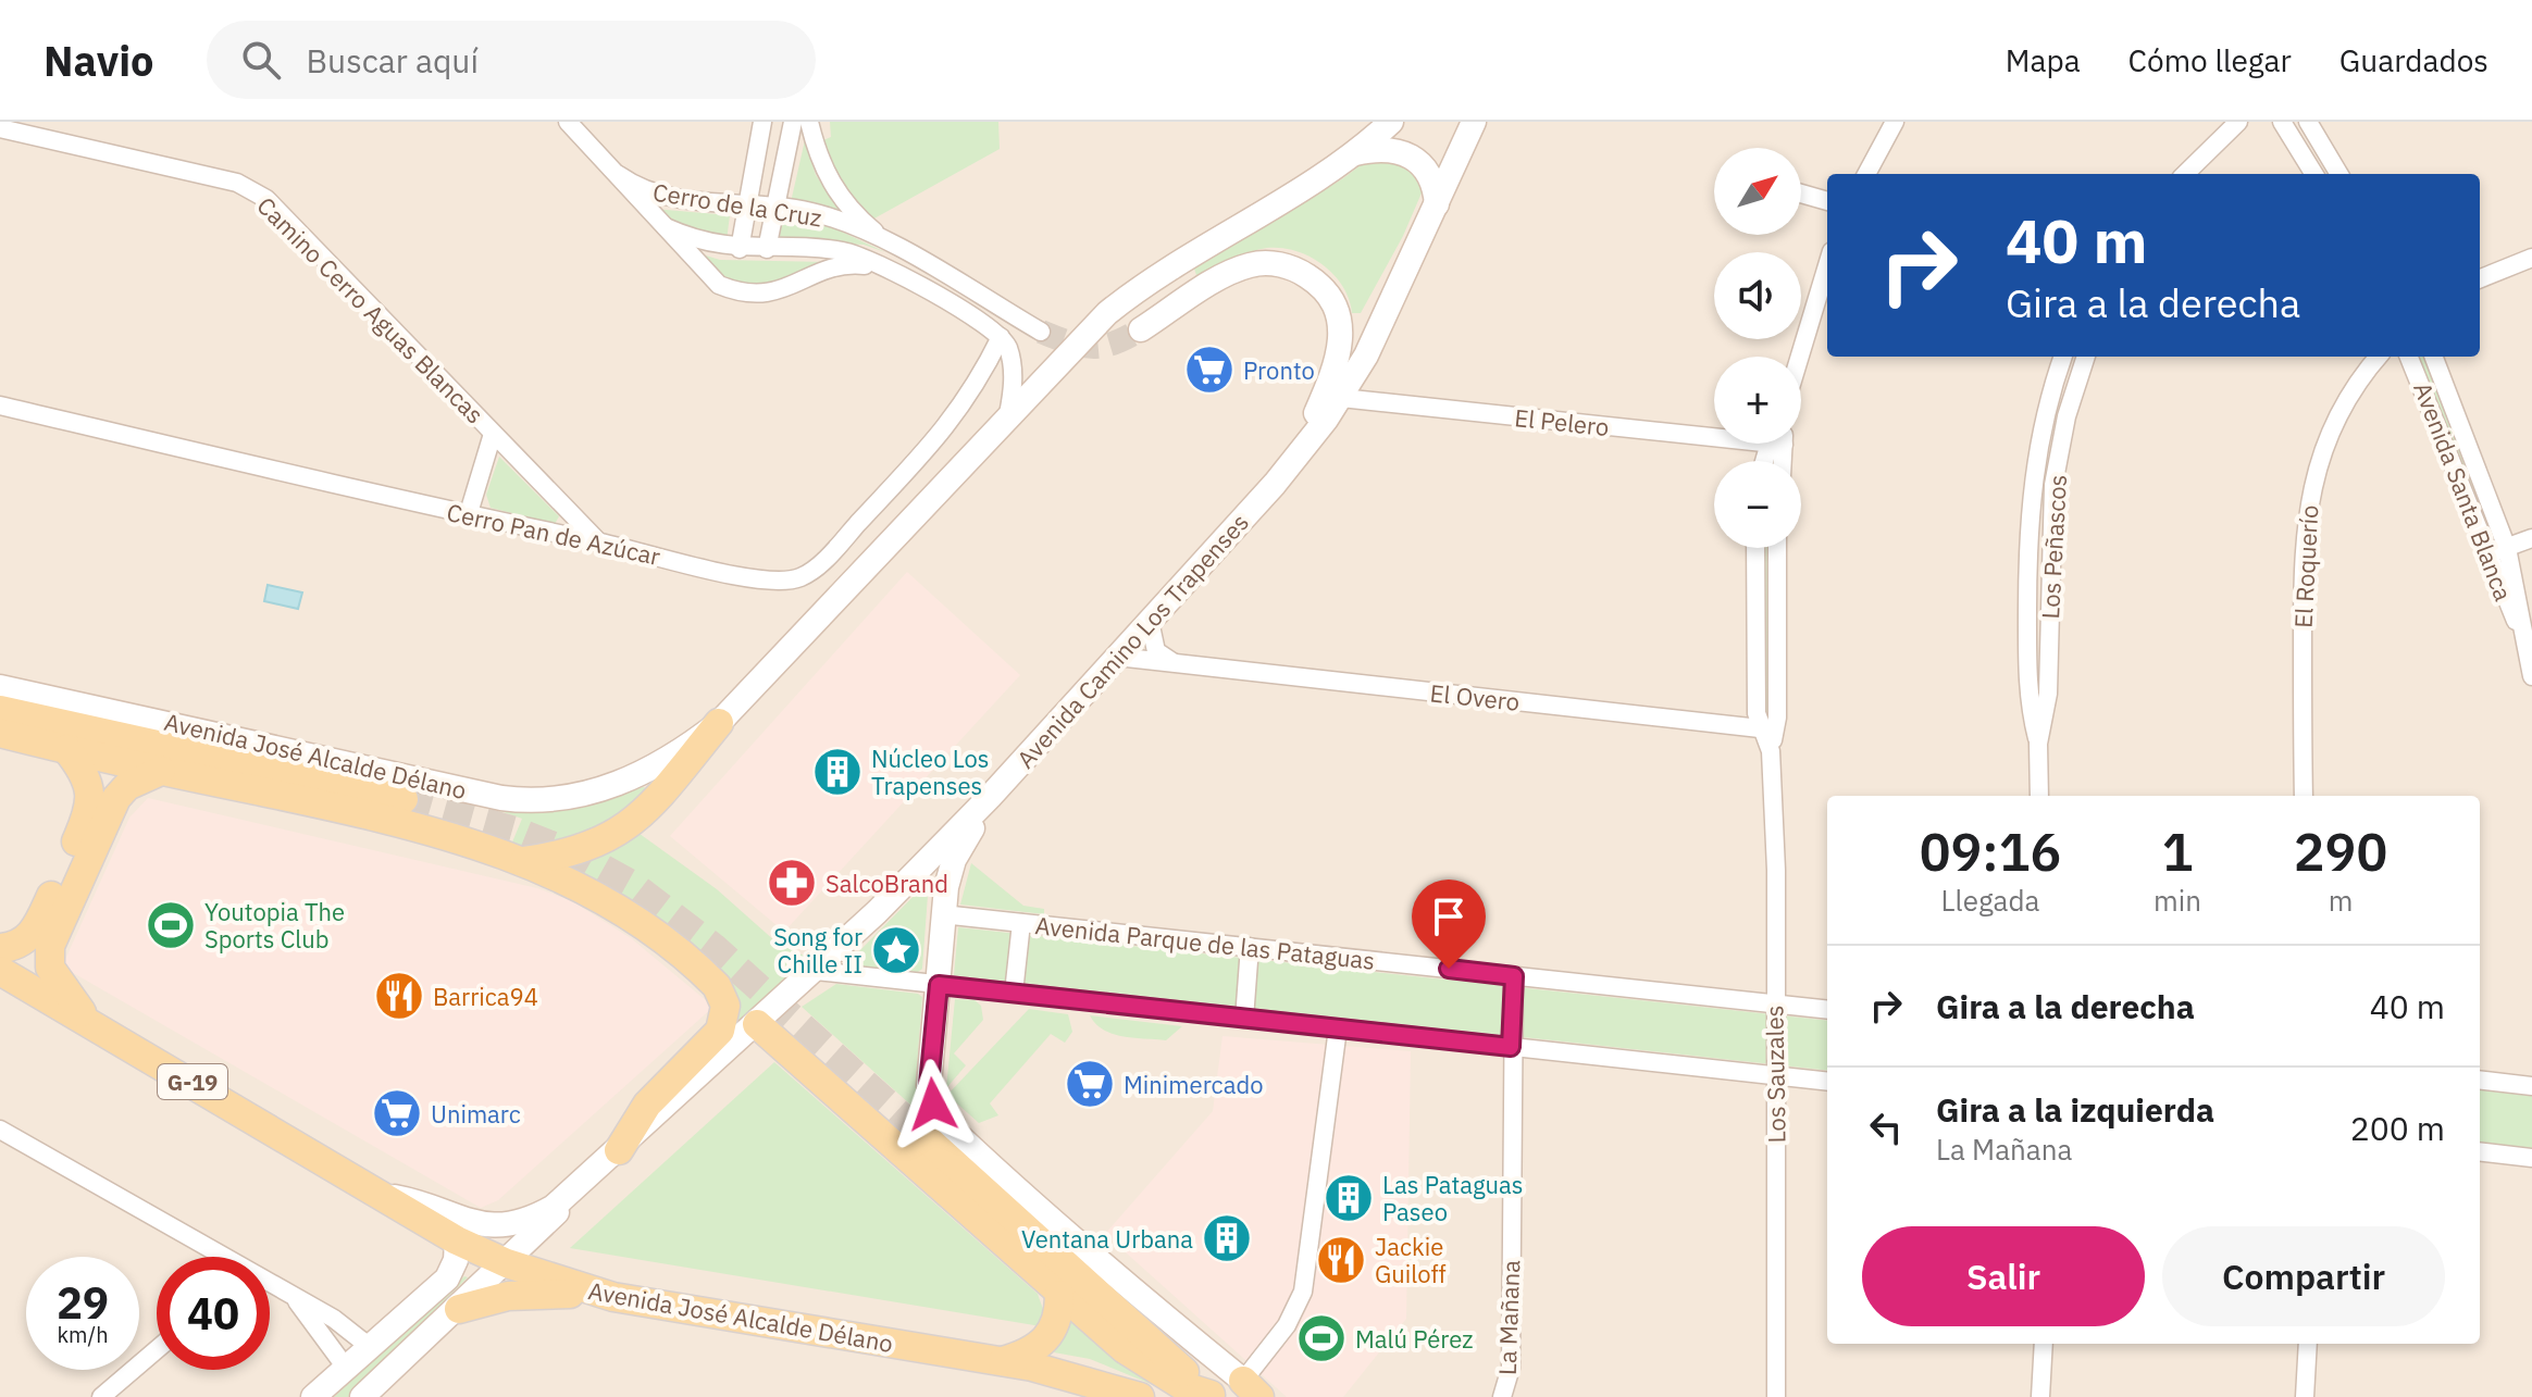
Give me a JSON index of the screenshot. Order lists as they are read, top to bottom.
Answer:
{
  "streets": {
    "main road": ["Avenida Camino Los Trapenses", "Avenida José Alcalde Délano", "G-19"],
    "street": [
      "Cerro de la Cruz",
      "Camino Cerro Aguas Blancas",
      "El Pelero",
      "Avenida Santa Blanca",
      "Cerro Pan de Azúcar",
      "Los Peñascos",
      "El Roquerío",
      "El Overo",
      "Avenida Parque de las Pataguas",
      "Los Sauzales",
      "La Mañana"
    ]
  },
  "crossings": [
    ["Cerro de la Cruz", "Cerro Pan de Azúcar"],
    ["Camino Cerro Aguas Blancas", "Cerro Pan de Azúcar"],
    ["El Pelero", "Avenida Camino Los Trapenses"],
    ["Avenida Camino Los Trapenses", "El Overo"],
    ["Avenida Camino Los Trapenses", "Avenida José Alcalde Délano"],
    ["El Overo", "Los Sauzales"],
    ["Avenida Parque de las Pataguas", "Los Sauzales"],
    ["Avenida Parque de las Pataguas", "La Mañana"]
  ],
  "places": {
    "supermarket": ["Pronto", "Minimercado", "Unimarc"],
    "building": ["Núcleo Los Trapenses", "Las Pataguas Paseo", "Ventana Urbana"],
    "pharmacy": ["SalcoBrand"],
    "sports": ["Youtopia The Sports Club", "Malú Pérez"],
    "place": ["Song for Chille II"],
    "restaurant": ["Barrica94", "Jackie Guiloff"]
  },
  "north": "top right",
  "page": {
    "header": "Navio",
    "search": "Buscar aquí",
    "nav": ["Mapa", "Cómo llegar", "Guardados"],
    "map_buttons": ["+", "−"],
    "turn": ["40 m", "Gira a la derecha"],
    "eta": [
      "09:16",
      "Llegada",
      "1",
      "min",
      "290",
      "m"
    ],
    "list": [
      {
        "name": "Gira a la derecha",
        "value": "40 m"
      },
      {
        "name": "Gira a la izquierda",
        "note": "La Mañana",
        "value": "200 m"
      }
    ],
    "buttons": ["Salir", "Compartir"],
    "speed": "29 km/h",
    "limit": "40"
  }
}
